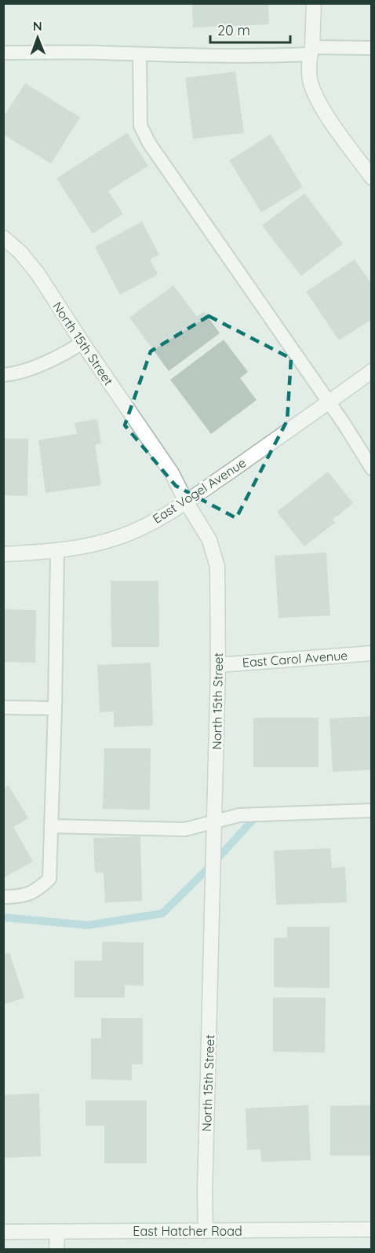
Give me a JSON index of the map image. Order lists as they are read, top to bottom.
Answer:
{
  "streets": {
    "street": [
      "North 15th Street",
      "East Vogel Avenue",
      "East Carol Avenue",
      "East Hatcher Road"
    ]
  },
  "crossings": [
    ["North 15th Street", "East Vogel Avenue"],
    ["North 15th Street", "East Carol Avenue"],
    ["North 15th Street", "East Hatcher Road"]
  ],
  "scale_bar": "20 m",
  "north": "top"
}
